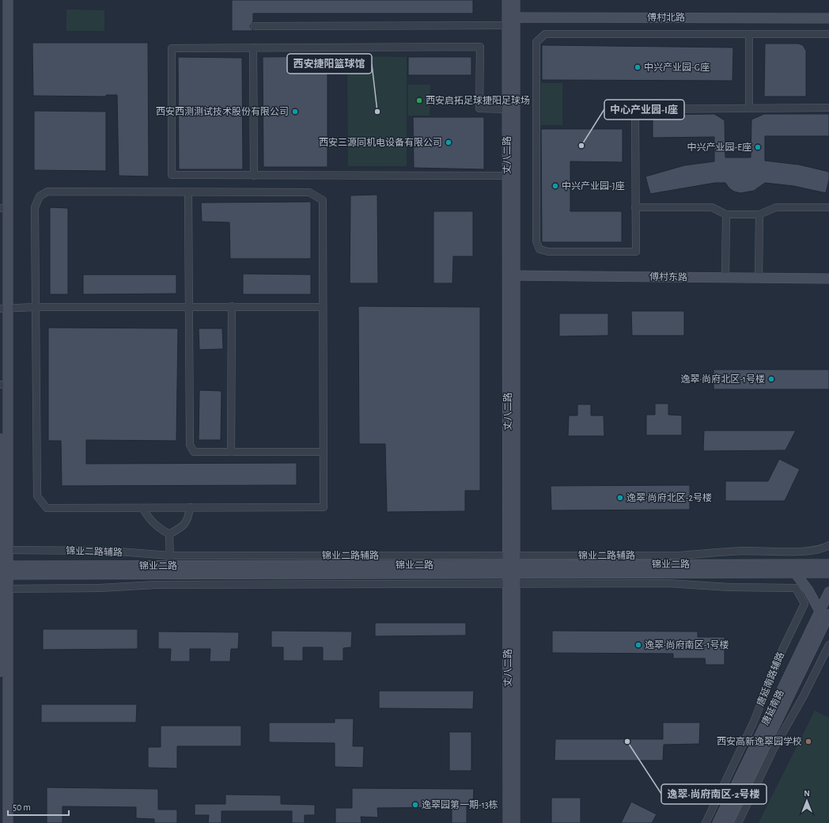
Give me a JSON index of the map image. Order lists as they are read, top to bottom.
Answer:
{
  "streets": {
    "street": [
      "傅村北路",
      "丈八二路",
      "傅村东路",
      "锦业二路辅路",
      "锦业二路",
      "唐延南路辅路",
      "唐延南路"
    ]
  },
  "crossings": [
    ["傅村北路", "丈八二路"],
    ["丈八二路", "傅村东路"],
    ["丈八二路", "锦业二路辅路"],
    ["丈八二路", "锦业二路"],
    ["丈八二路", "唐延南路辅路"],
    ["锦业二路辅路", "锦业二路"]
  ],
  "places": [
    "中兴产业园-G座",
    "西安启拓足球捷阳足球场",
    "西安西测测试技术股份有限公司",
    "西安捷阳篮球馆",
    "西安三源同机电设备有限公司",
    "中心产业园-I座",
    "中兴产业园-E座",
    "中兴产业园-J座",
    "逸翠·尚府北区-1号楼",
    "逸翠·尚府北区-2号楼",
    "逸翠·尚府南区-1号楼",
    "逸翠·尚府南区-2号楼",
    "西安高新逸翠园学校",
    "逸翠园第一期-13栋"
  ],
  "scale_bar": "50 m",
  "north": "top"
}
